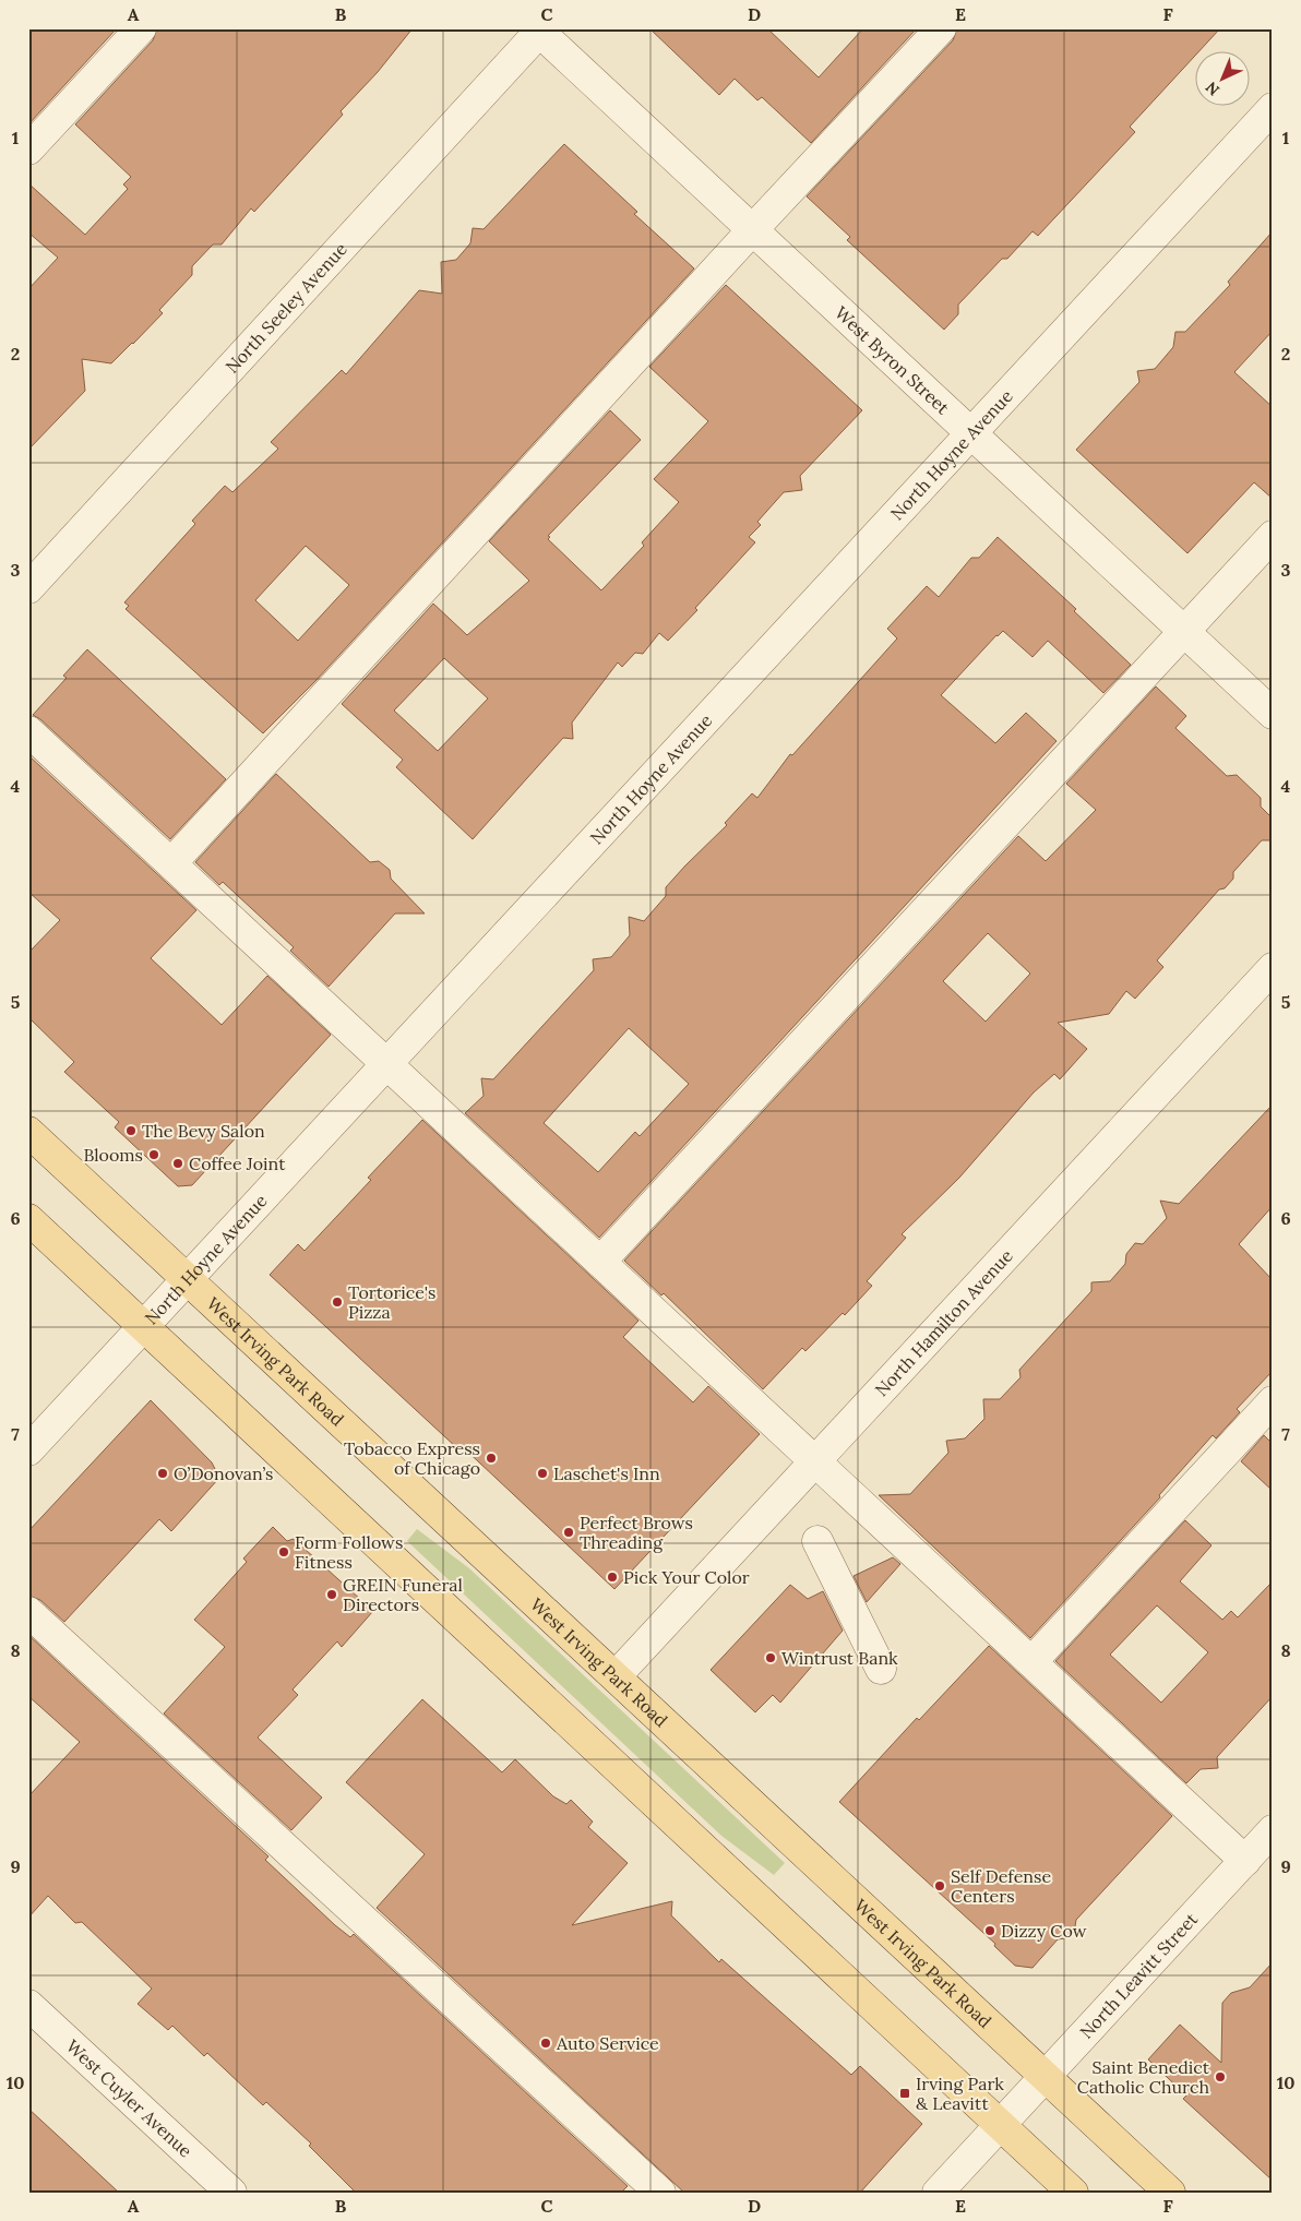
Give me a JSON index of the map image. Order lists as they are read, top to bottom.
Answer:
{
  "streets": {
    "main road": ["West Irving Park Road"],
    "street": [
      "North Seeley Avenue",
      "West Byron Street",
      "North Hoyne Avenue",
      "North Hamilton Avenue",
      "North Leavitt Street",
      "West Cuyler Avenue"
    ]
  },
  "crossings": [
    ["North Seeley Avenue", "West Byron Street"],
    ["West Byron Street", "North Hoyne Avenue"],
    ["North Hoyne Avenue", "West Irving Park Road"],
    ["North Hamilton Avenue", "West Irving Park Road"],
    ["West Irving Park Road", "North Leavitt Street"]
  ],
  "places": {
    "other": [
      "The Bevy Salon",
      "Blooms",
      "Coffee Joint",
      "Tortorice's Pizza",
      "Tobacco Express of Chicago",
      "O’Donovan’s",
      "Laschet's Inn",
      "Perfect Brows Threading",
      "Form Follows Fitness",
      "Pick Your Color",
      "GREIN Funeral Directors",
      "Wintrust Bank",
      "Self Defense Centers",
      "Dizzy Cow",
      "Auto Service",
      "Saint Benedict Catholic Church"
    ],
    "transit": ["Irving Park & Leavitt"]
  },
  "north": "bottom left",
  "grid": {
    "columns": [
      "A",
      "B",
      "C",
      "D",
      "E",
      "F"
    ],
    "rows": [
      "1",
      "2",
      "3",
      "4",
      "5",
      "6",
      "7",
      "8",
      "9",
      "10"
    ]
  }
}
